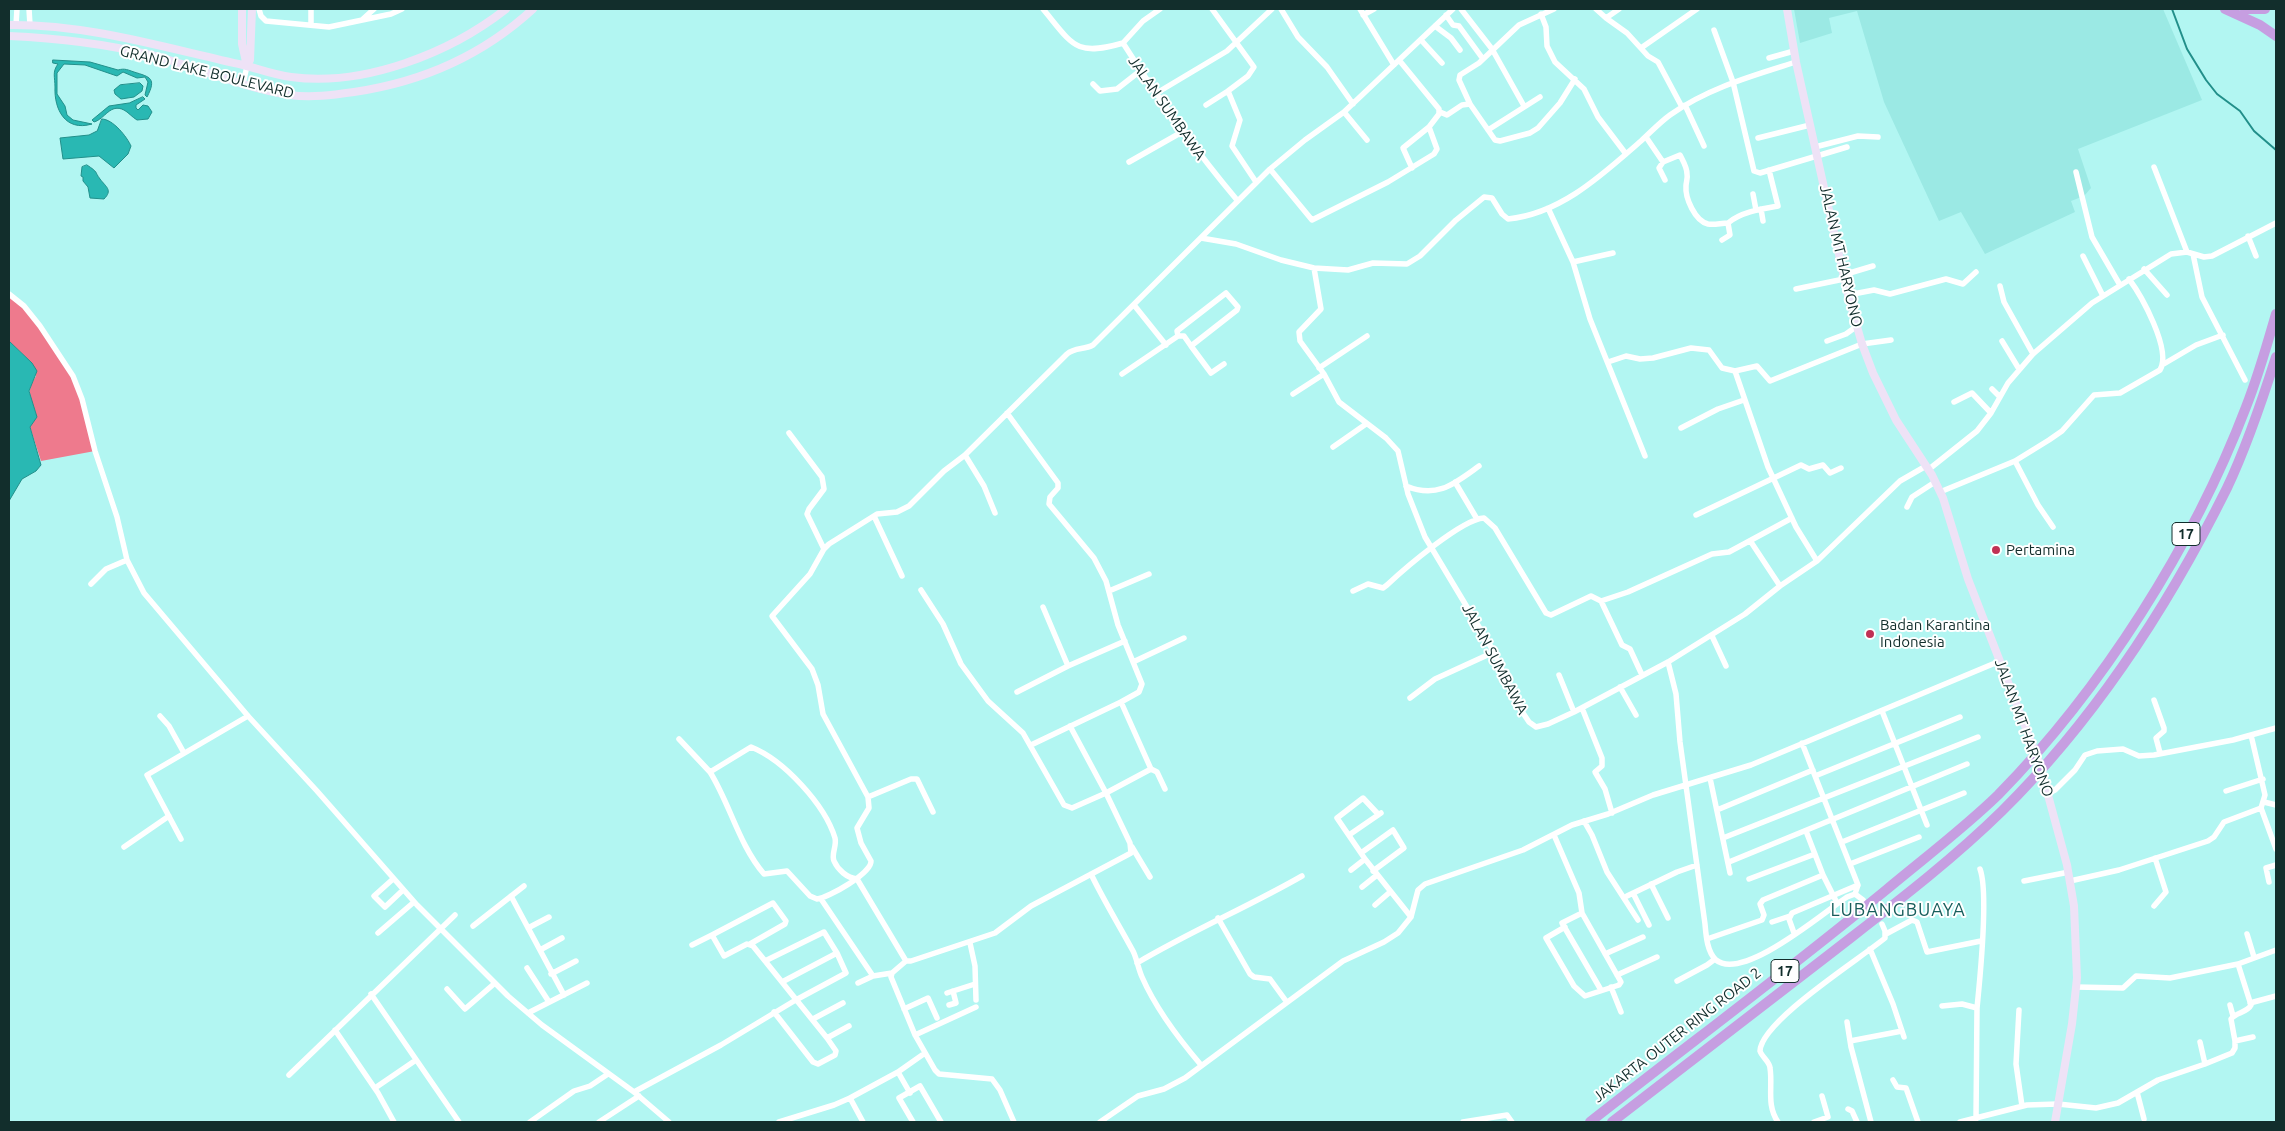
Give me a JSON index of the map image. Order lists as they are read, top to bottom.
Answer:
{
  "streets": {
    "highway": ["17", "JAKARTA OUTER RING ROAD 2"],
    "street": ["GRAND LAKE BOULEVARD", "JALAN SUMBAWA", "JALAN MT HARYONO"]
  },
  "crossings": [
    ["JALAN SUMBAWA", "JALAN MT HARYONO"]
  ],
  "districts": ["LUBANGBUAYA"],
  "places": ["Pertamina", "Badan Karantina Indonesia"]
}
